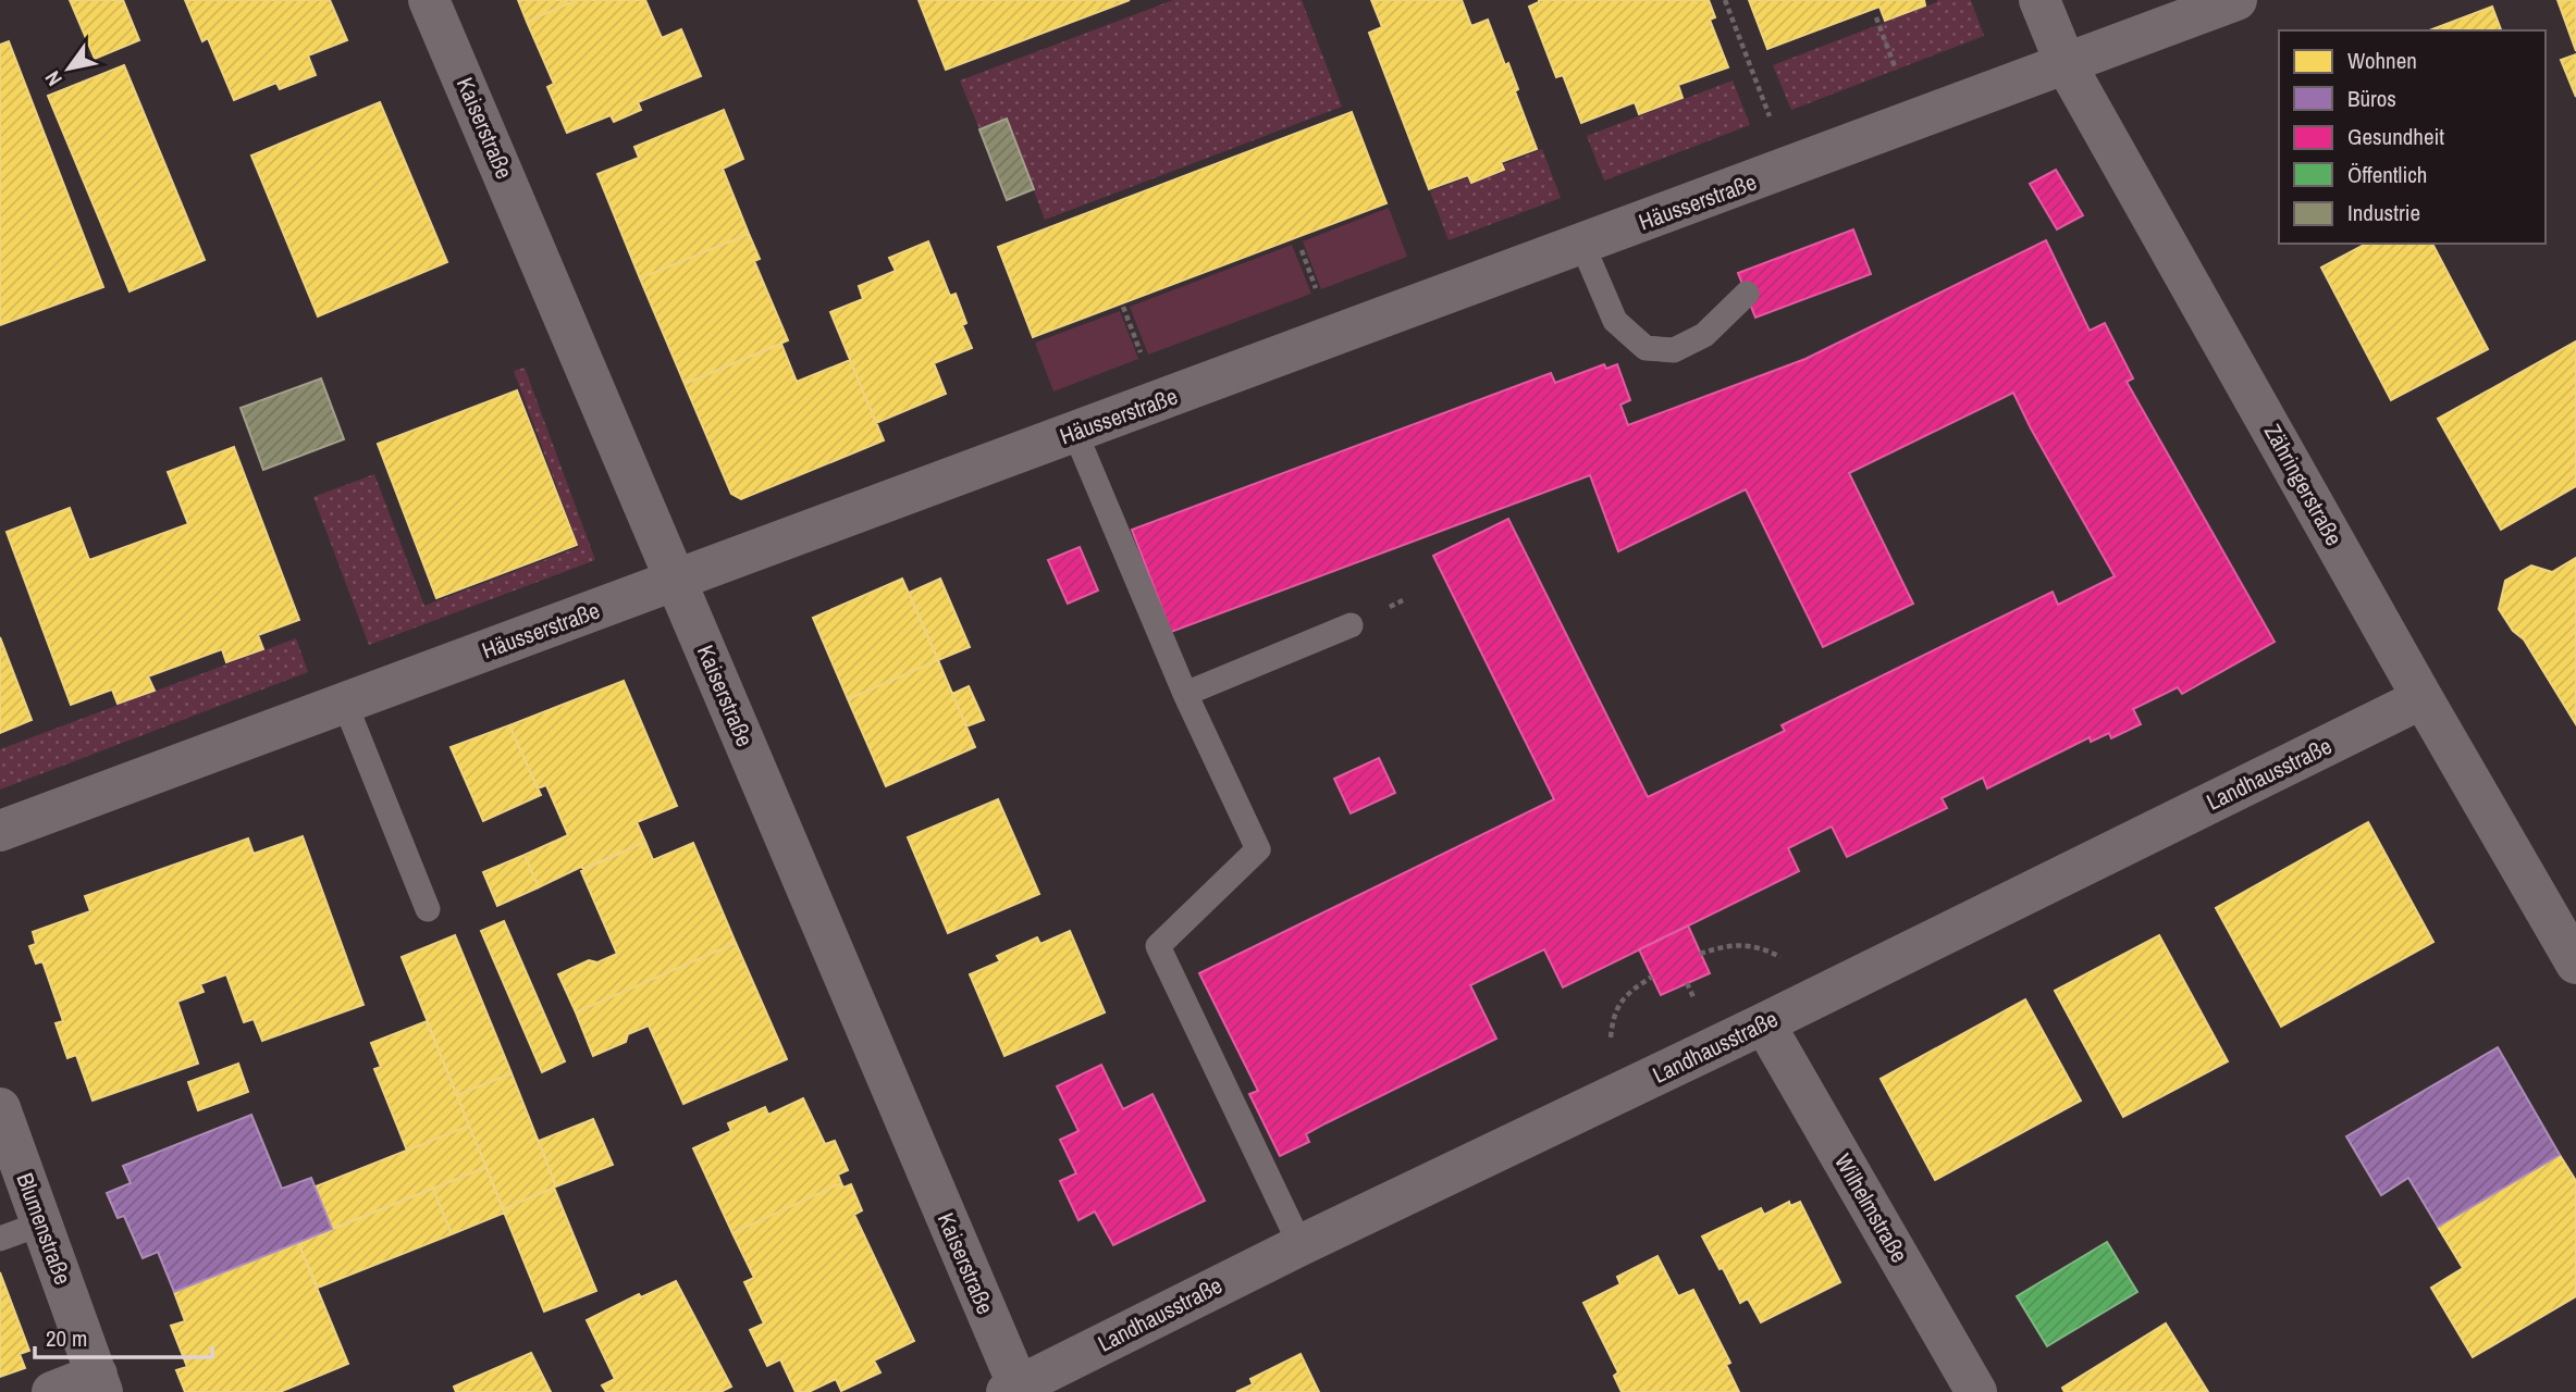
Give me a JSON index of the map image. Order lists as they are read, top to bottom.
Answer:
{
  "streets": {
    "street": [
      "Kaiserstraße",
      "Häusserstraße",
      "Zähringerstraße",
      "Landhausstraße",
      "Wilhelmstraße",
      "Blumenstraße"
    ]
  },
  "crossings": [
    ["Kaiserstraße", "Häusserstraße"],
    ["Kaiserstraße", "Landhausstraße"],
    ["Häusserstraße", "Zähringerstraße"],
    ["Zähringerstraße", "Landhausstraße"],
    ["Landhausstraße", "Wilhelmstraße"]
  ],
  "legend": [
    "Wohnen",
    "Büros",
    "Gesundheit",
    "Öffentlich",
    "Industrie"
  ],
  "scale_bar": "20 m",
  "north": "bottom left"
}
